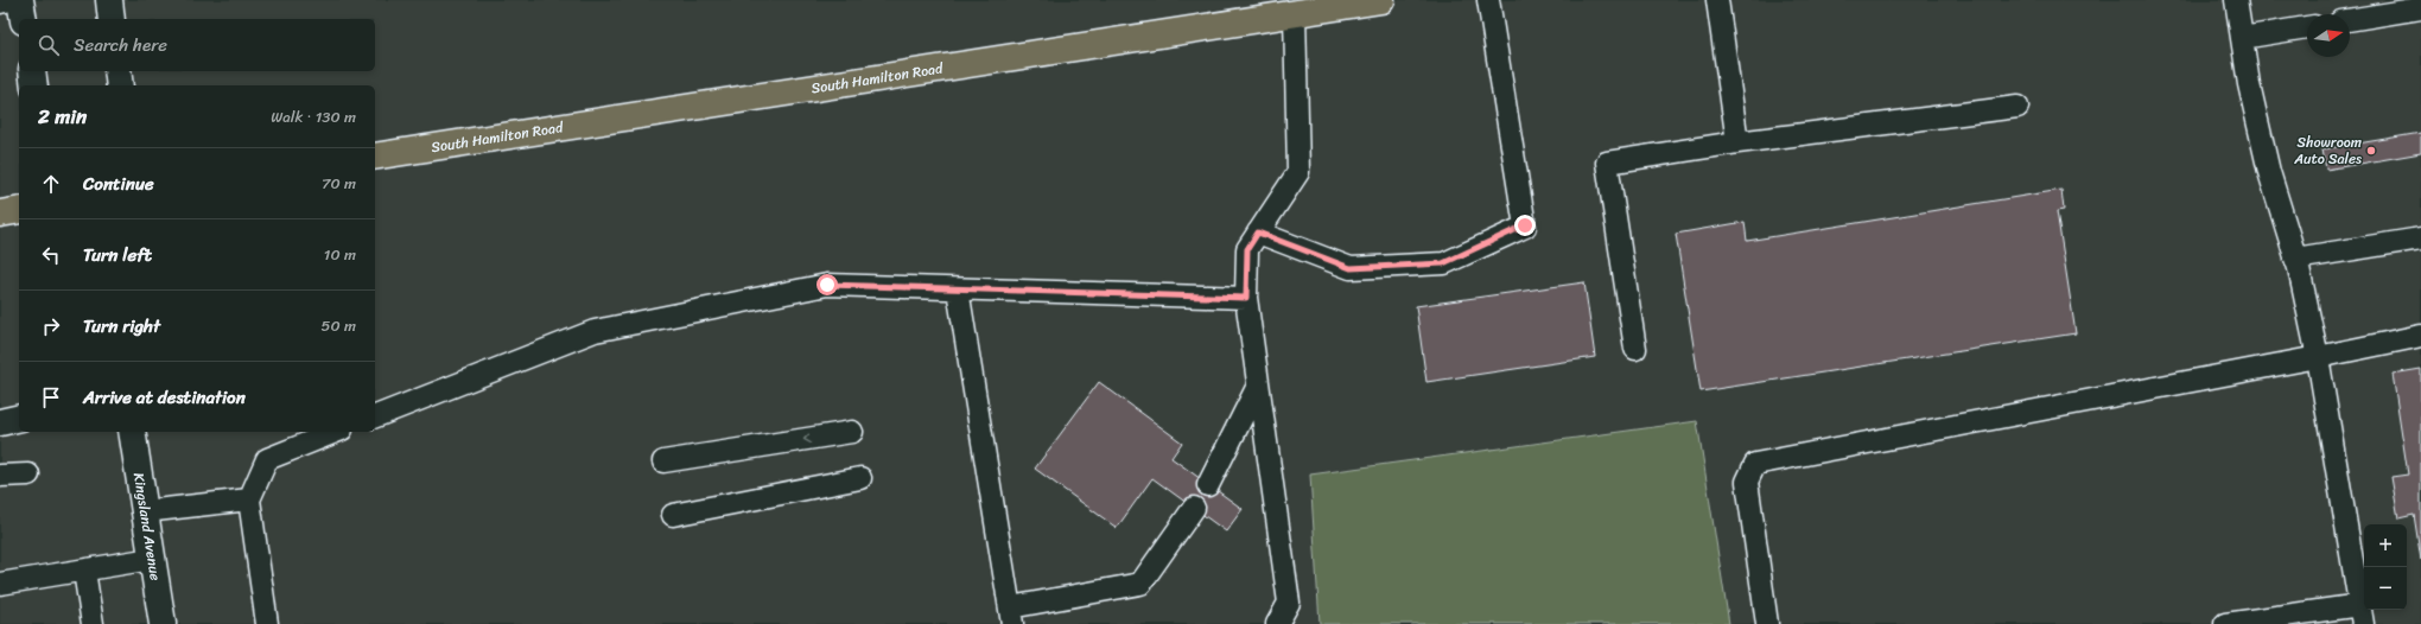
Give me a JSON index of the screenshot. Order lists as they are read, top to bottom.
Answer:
{
  "streets": {
    "main road": ["South Hamilton Road"],
    "street": ["Kingsland Avenue"]
  },
  "places": ["Showroom Auto Sales"],
  "north": "right",
  "page": {
    "search": "Search here",
    "heading": ["2 min", "Walk · 130 m"],
    "list": [
      ["Continue", "70 m"],
      ["Turn left", "10 m"],
      ["Turn right", "50 m"],
      "Arrive at destination"
    ],
    "map_buttons": ["+", "−"]
  }
}
